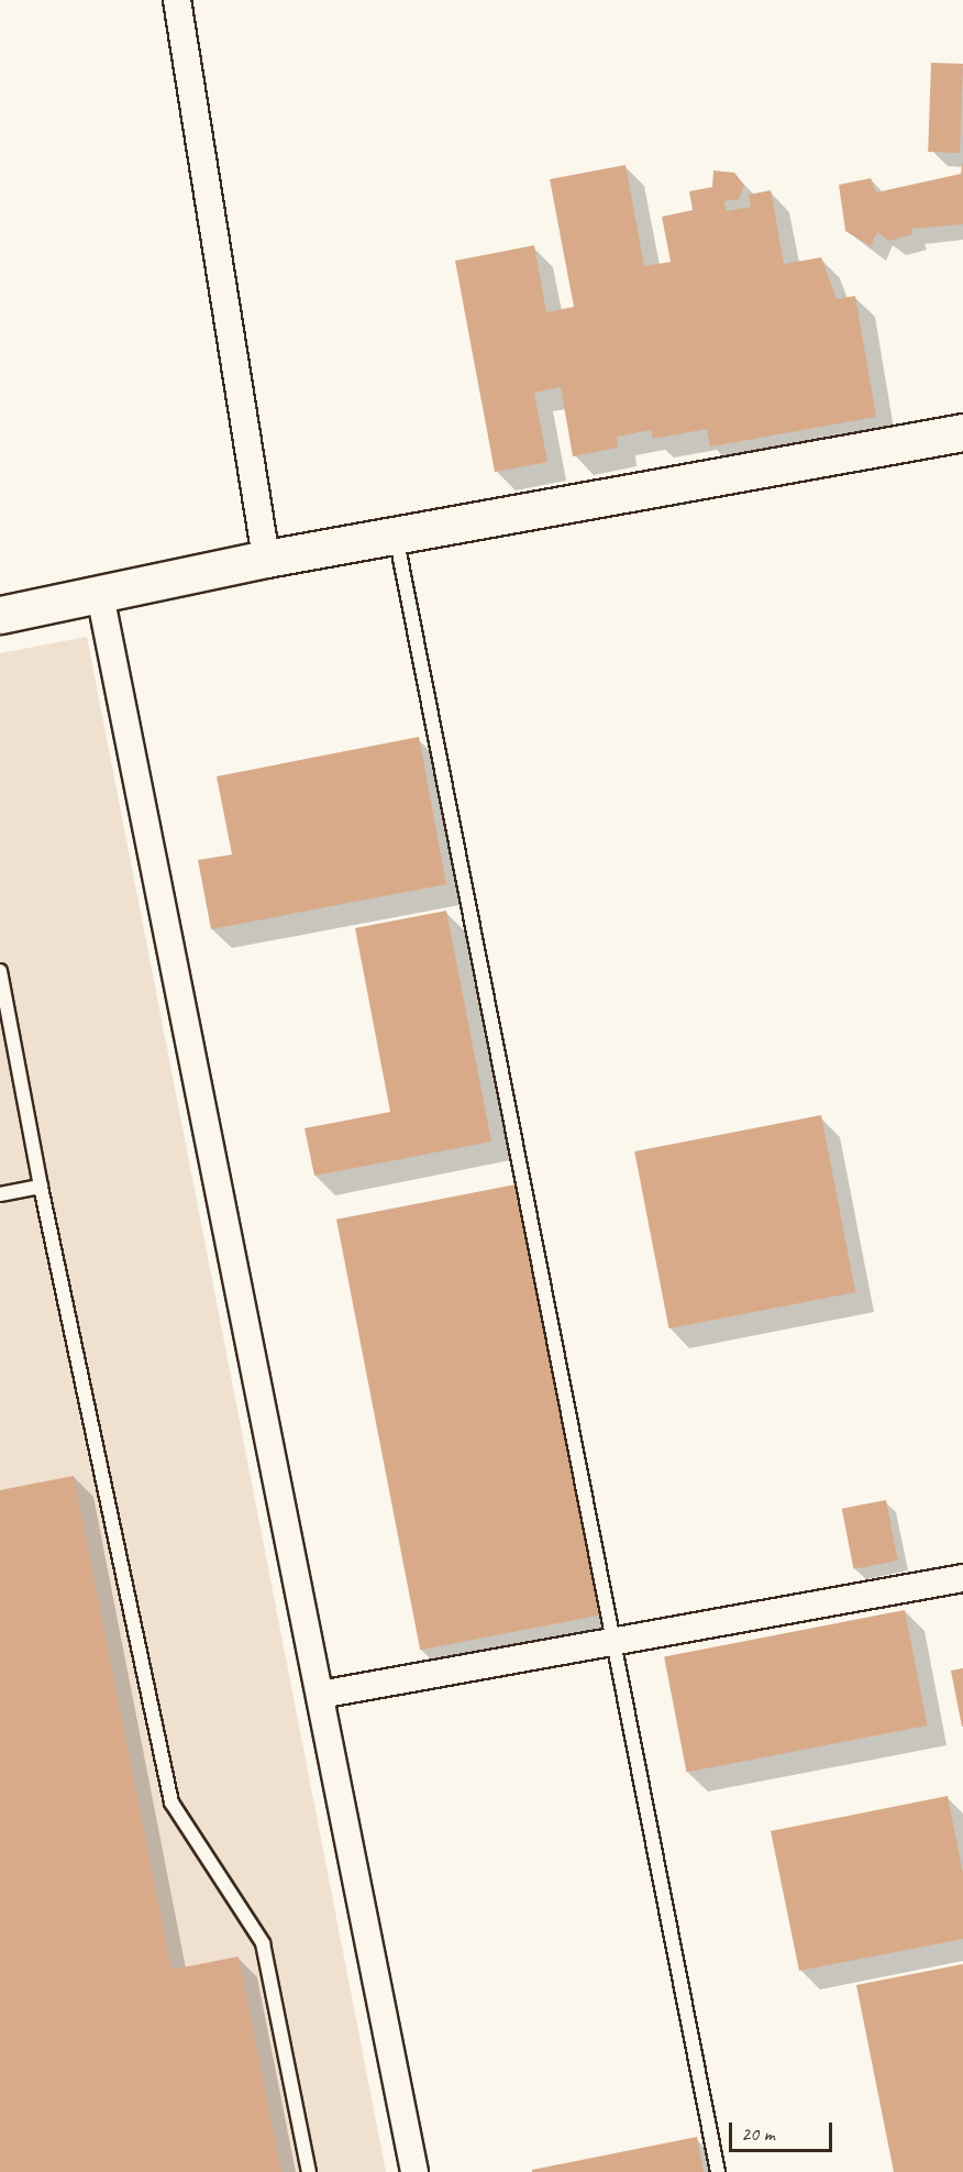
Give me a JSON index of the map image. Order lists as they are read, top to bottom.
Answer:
{
  "scale_bar": "20 m"
}
